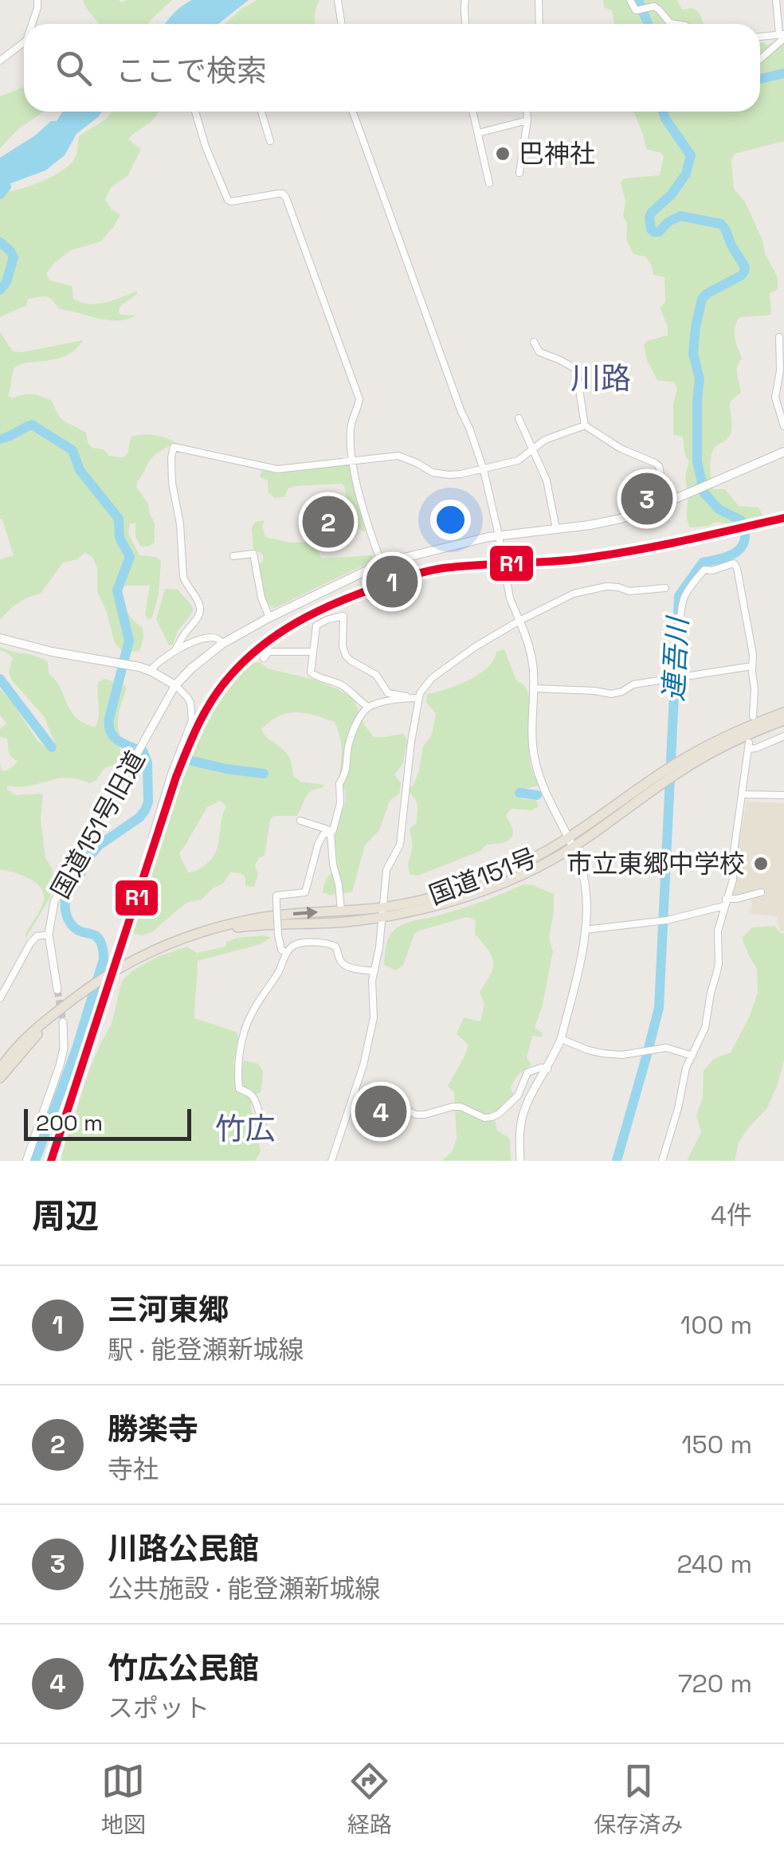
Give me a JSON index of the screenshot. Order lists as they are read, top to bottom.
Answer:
{
  "streets": {
    "highway": ["国道151号"],
    "street": ["国道151号旧道"]
  },
  "districts": ["川路", "竹広"],
  "water": ["連吾川"],
  "places": ["巴神社", "市立東郷中学校"],
  "lines": ["transit line R1"],
  "scale_bar": "200 m",
  "page": {
    "search": "ここで検索",
    "pins": [
      "3",
      "2",
      "1",
      "4"
    ],
    "scale": "200 m",
    "heading": ["周辺", "4件"],
    "list": [
      {
        "mark": "1",
        "name": "三河東郷",
        "note": "駅 · 能登瀬新城線",
        "value": "100 m"
      },
      {
        "mark": "2",
        "name": "勝楽寺",
        "note": "寺社",
        "value": "150 m"
      },
      {
        "mark": "3",
        "name": "川路公民館",
        "note": "公共施設 · 能登瀬新城線",
        "value": "240 m"
      },
      {
        "mark": "4",
        "name": "竹広公民館",
        "note": "スポット",
        "value": "720 m"
      }
    ],
    "nav": ["地図", "経路", "保存済み"]
  }
}
